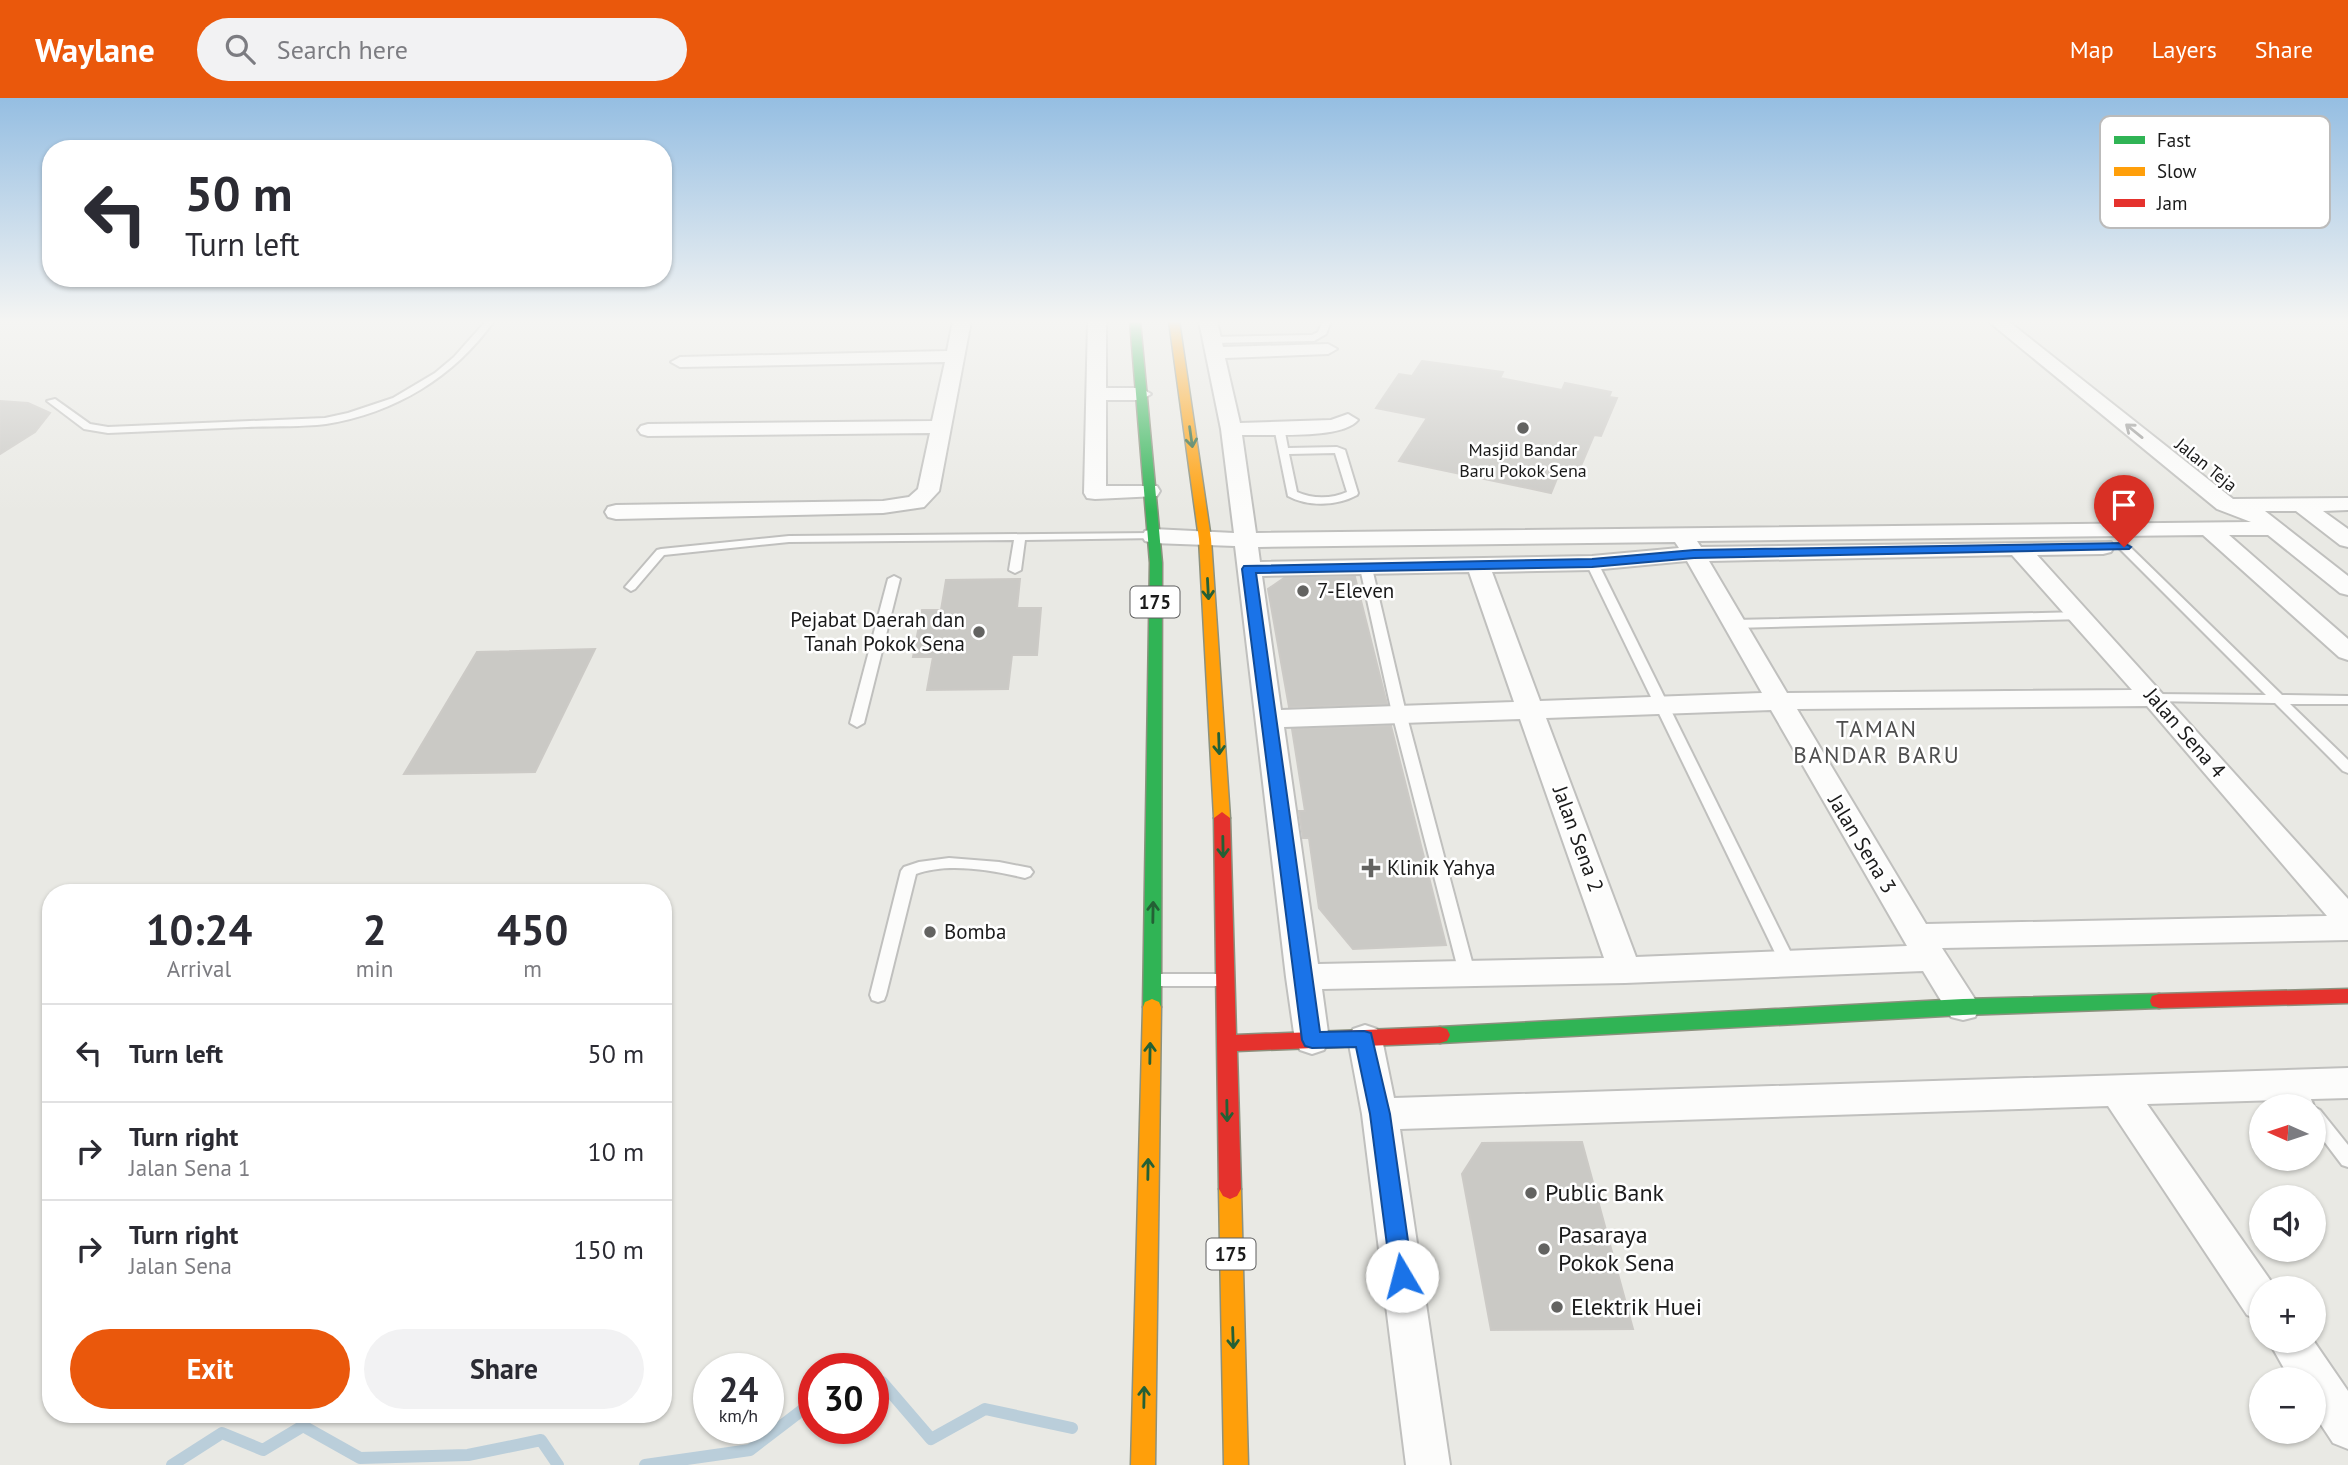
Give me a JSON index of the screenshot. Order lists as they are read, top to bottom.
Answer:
{
  "streets": {
    "main road": ["175"],
    "street": [
      "Jalan Teja",
      "Jalan Sena 4",
      "Jalan Sena 2",
      "Jalan Sena 3"
    ]
  },
  "districts": ["TAMAN BANDAR BARU"],
  "places": {
    "other": [
      "Masjid Bandar Baru Pokok Sena",
      "7-Eleven",
      "Pejabat Daerah dan Tanah Pokok Sena",
      "Bomba",
      "Public Bank",
      "Pasaraya Pokok Sena",
      "Elektrik Huei"
    ],
    "health": ["Klinik Yahya"]
  },
  "legend": ["Fast", "Slow", "Jam"],
  "north": "left",
  "page": {
    "header": "Waylane",
    "search": "Search here",
    "nav": ["Map", "Layers", "Share"],
    "turn": ["50 m", "Turn left"],
    "eta": [
      "10:24",
      "Arrival",
      "2",
      "min",
      "450",
      "m"
    ],
    "list": [
      {
        "name": "Turn left",
        "value": "50 m"
      },
      {
        "name": "Turn right",
        "note": "Jalan Sena 1",
        "value": "10 m"
      },
      {
        "name": "Turn right",
        "note": "Jalan Sena",
        "value": "150 m"
      }
    ],
    "map_buttons": ["+", "−"],
    "buttons": ["Exit", "Share"],
    "speed": "24 km/h",
    "limit": "30"
  }
}
